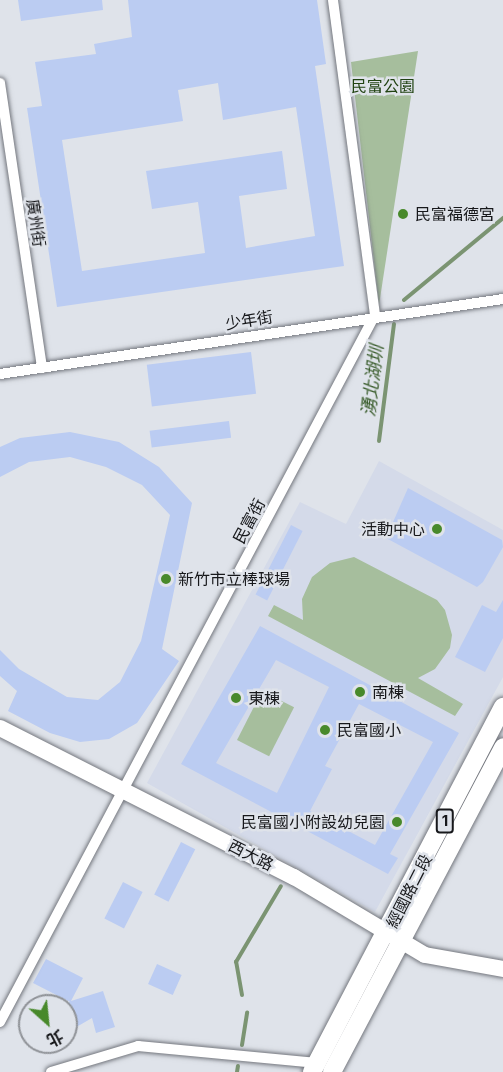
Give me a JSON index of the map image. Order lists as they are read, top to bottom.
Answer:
{
  "streets": {
    "main road": ["1", "經國路二段"],
    "street": [
      "廣州街",
      "少年街",
      "民富街",
      "西大路"
    ]
  },
  "crossings": [
    ["廣州街", "少年街"],
    ["少年街", "民富街"],
    ["民富街", "西大路"],
    ["西大路", "經國路二段"]
  ],
  "water": ["湧北湖圳"],
  "parks": ["民富公園"],
  "places": [
    "民富福德宮",
    "活動中心",
    "新竹市立棒球場",
    "南棟",
    "東棟",
    "民富國小",
    "民富國小附設幼兒園"
  ],
  "north": "bottom right"
}
